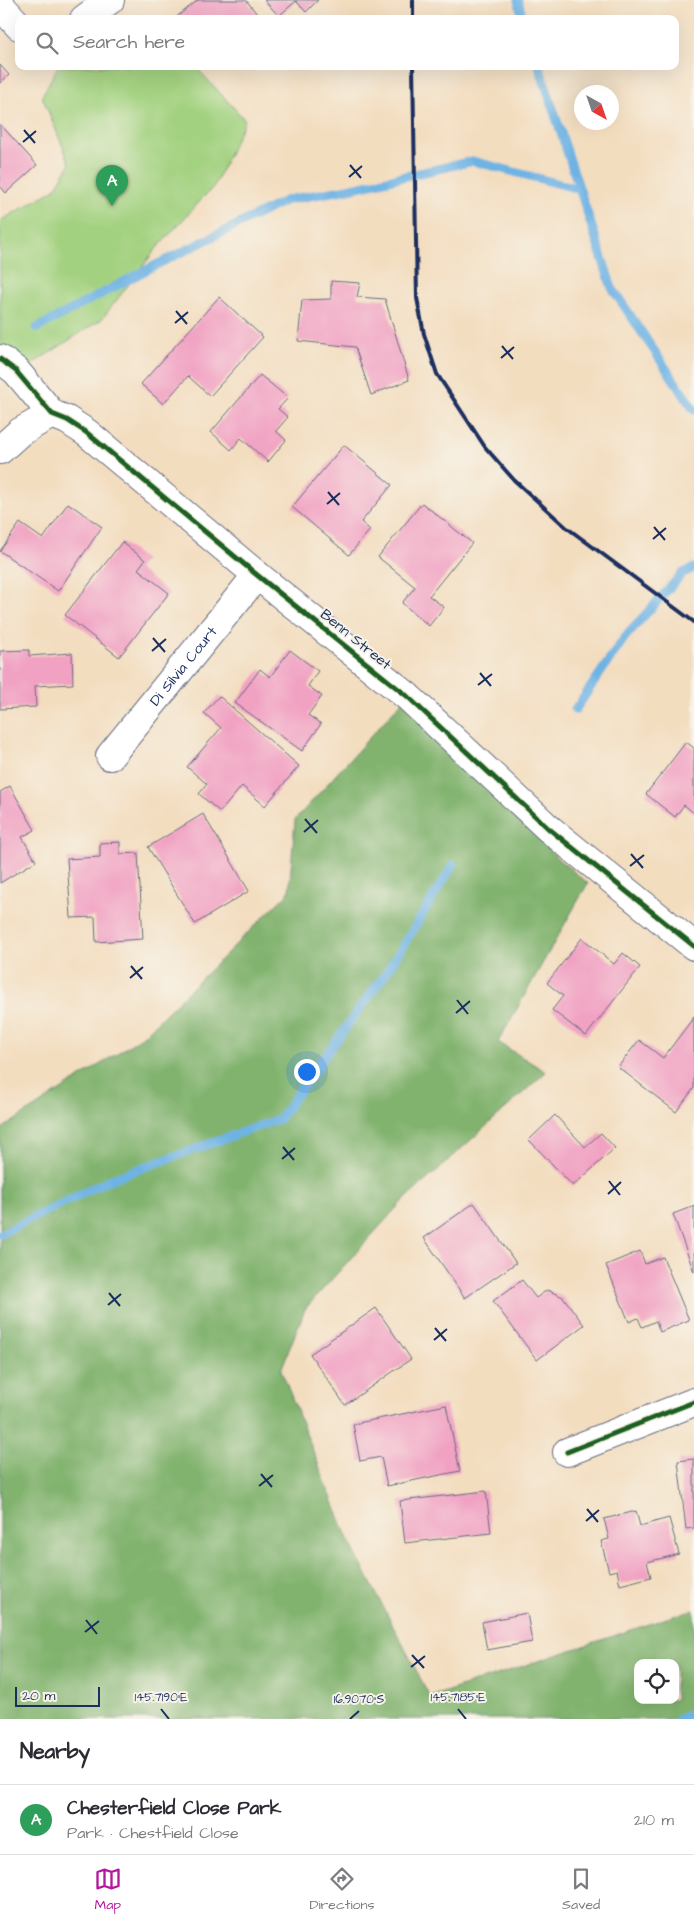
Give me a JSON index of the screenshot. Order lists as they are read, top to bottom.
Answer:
{
  "streets": {
    "street": ["Benn Street", "Di Silvia Court"]
  },
  "crossings": [
    ["Benn Street", "Di Silvia Court"]
  ],
  "scale_bar": "20 m",
  "north": "bottom right",
  "page": {
    "search": "Search here",
    "pins": "A",
    "scale": "20 m",
    "heading": "Nearby",
    "list": [
      {
        "mark": "A",
        "name": "Chesterfield Close Park",
        "note": "Park · Chestfield Close",
        "value": "210 m"
      }
    ],
    "nav": ["Map", "Directions", "Saved"]
  },
  "coordinates": ["145.7190°E", "145.7185°E", "16.9070°S"]
}
